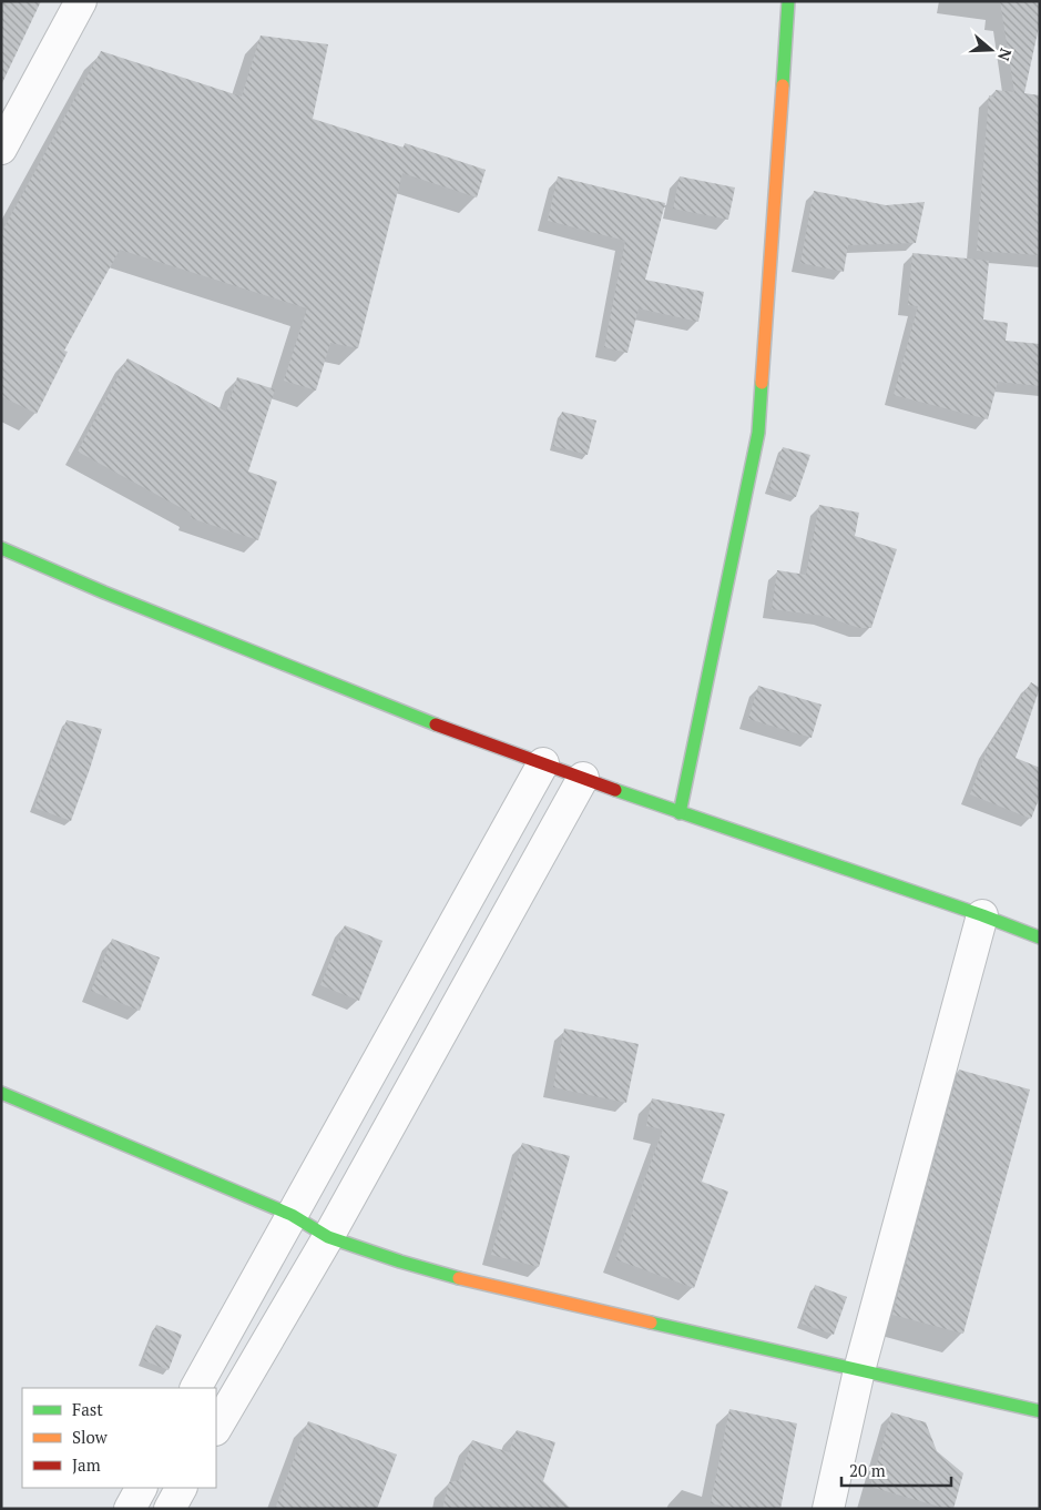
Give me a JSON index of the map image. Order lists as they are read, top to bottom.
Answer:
{
  "legend": ["Fast", "Slow", "Jam"],
  "scale_bar": "20 m",
  "north": "right"
}
